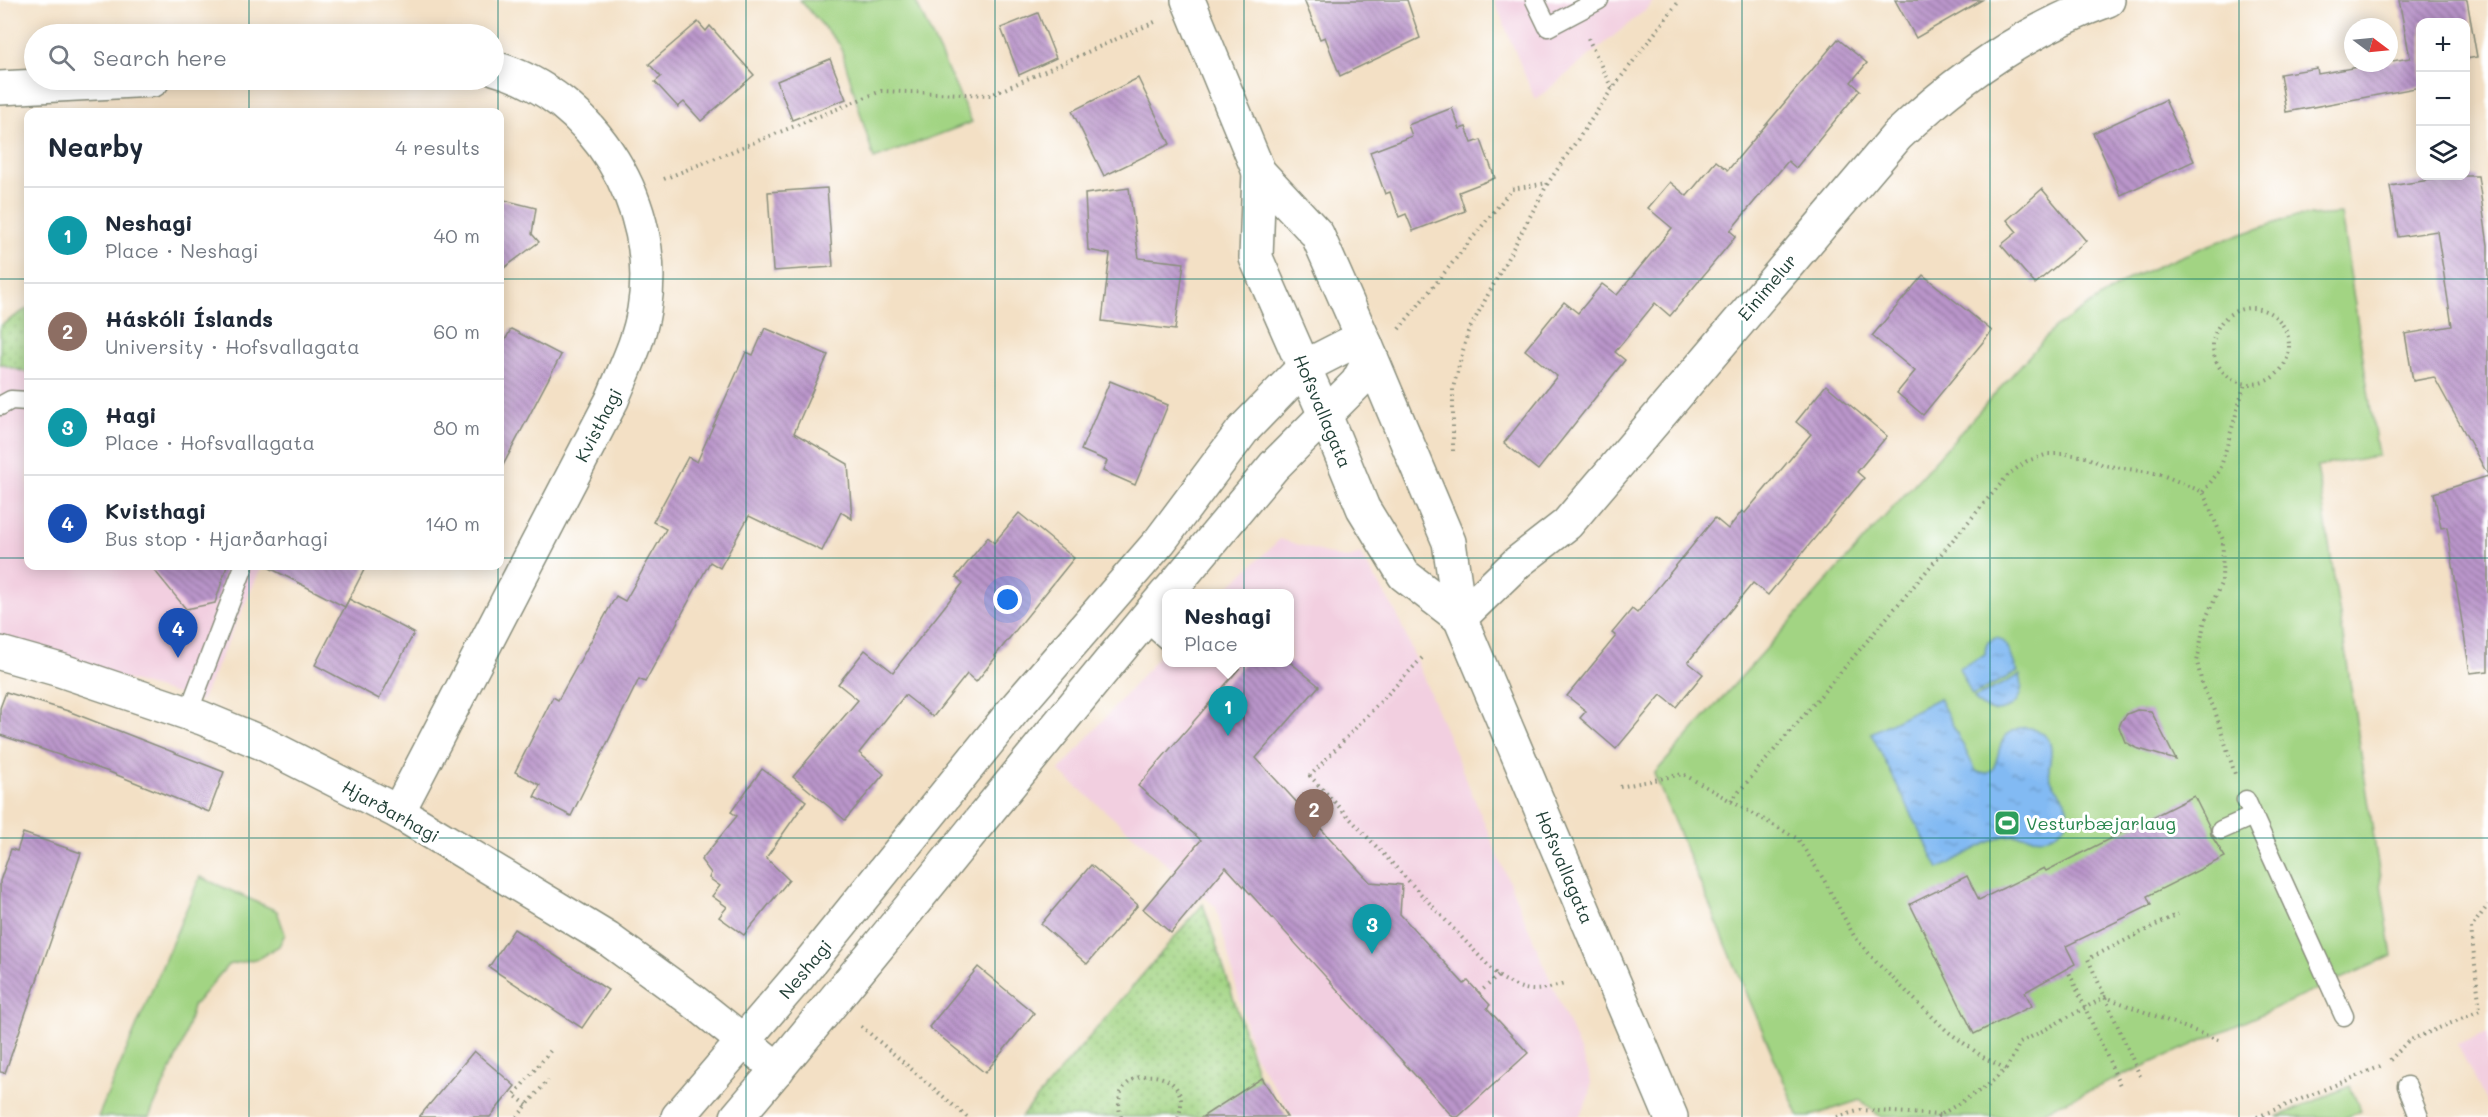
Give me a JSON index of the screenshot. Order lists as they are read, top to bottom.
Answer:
{
  "streets": {
    "street": [
      "Einimelur",
      "Hofsvallagata",
      "Kvisthagi",
      "Hjarðarhagi",
      "Neshagi"
    ]
  },
  "crossings": [
    ["Einimelur", "Hofsvallagata"],
    ["Hofsvallagata", "Neshagi"],
    ["Kvisthagi", "Hjarðarhagi"],
    ["Hjarðarhagi", "Neshagi"]
  ],
  "places": {
    "sports": ["Vesturbæjarlaug"]
  },
  "north": "right",
  "page": {
    "map_buttons": ["+", "−"],
    "search": "Search here",
    "heading": ["Nearby", "4 results"],
    "list": [
      {
        "mark": "1",
        "name": "Neshagi",
        "note": "Place · Neshagi",
        "value": "40 m"
      },
      {
        "mark": "2",
        "name": "Háskóli Íslands",
        "note": "University · Hofsvallagata",
        "value": "60 m"
      },
      {
        "mark": "3",
        "name": "Hagi",
        "note": "Place · Hofsvallagata",
        "value": "80 m"
      },
      {
        "mark": "4",
        "name": "Kvisthagi",
        "note": "Bus stop · Hjarðarhagi",
        "value": "140 m"
      }
    ],
    "popup": ["Neshagi", "Place"],
    "pins": [
      "4",
      "1",
      "2",
      "3"
    ]
  }
}
